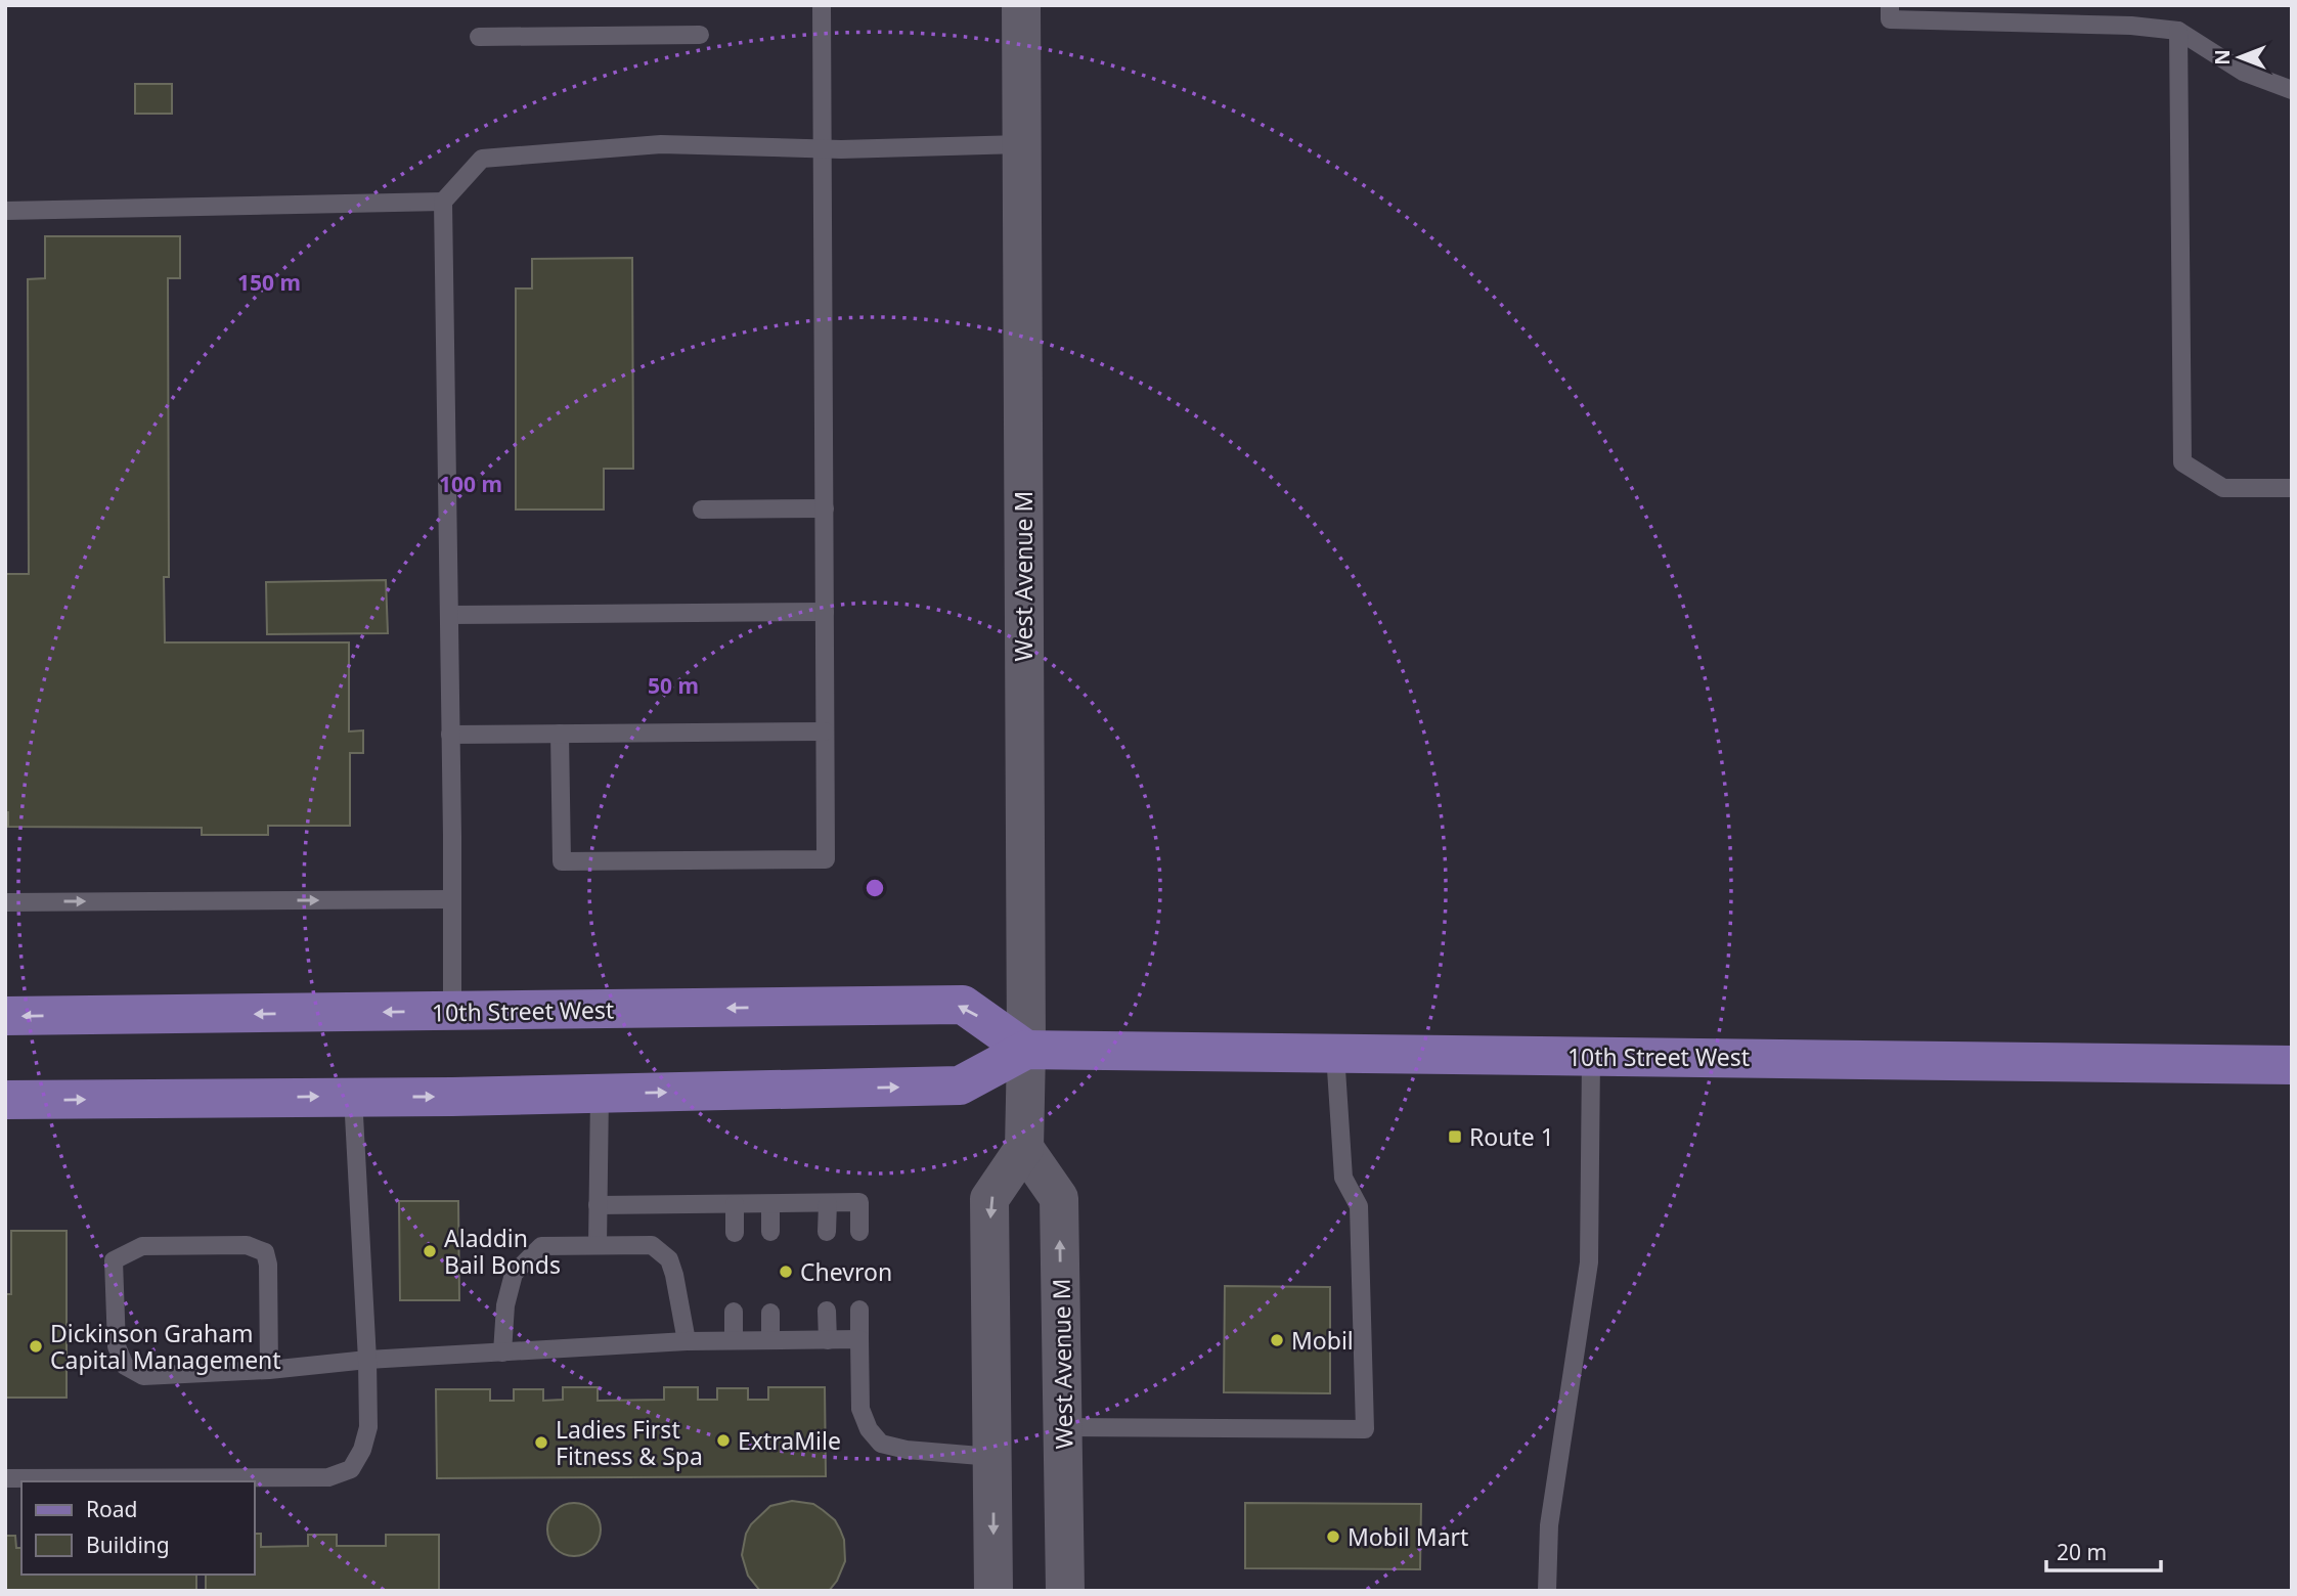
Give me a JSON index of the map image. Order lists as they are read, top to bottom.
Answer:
{
  "streets": {
    "main road": ["West Avenue M", "10th Street West"]
  },
  "crossings": [
    ["West Avenue M", "10th Street West"]
  ],
  "places": {
    "transit": ["Route 1"],
    "other": [
      "Aladdin Bail Bonds",
      "Chevron",
      "Mobil",
      "Dickinson Graham Capital Management",
      "ExtraMile",
      "Ladies First Fitness & Spa",
      "Mobil Mart"
    ]
  },
  "legend": ["Road", "Building"],
  "scale_bar": "20 m",
  "north": "left",
  "rings": ["150 m", "100 m", "50 m"]
}
